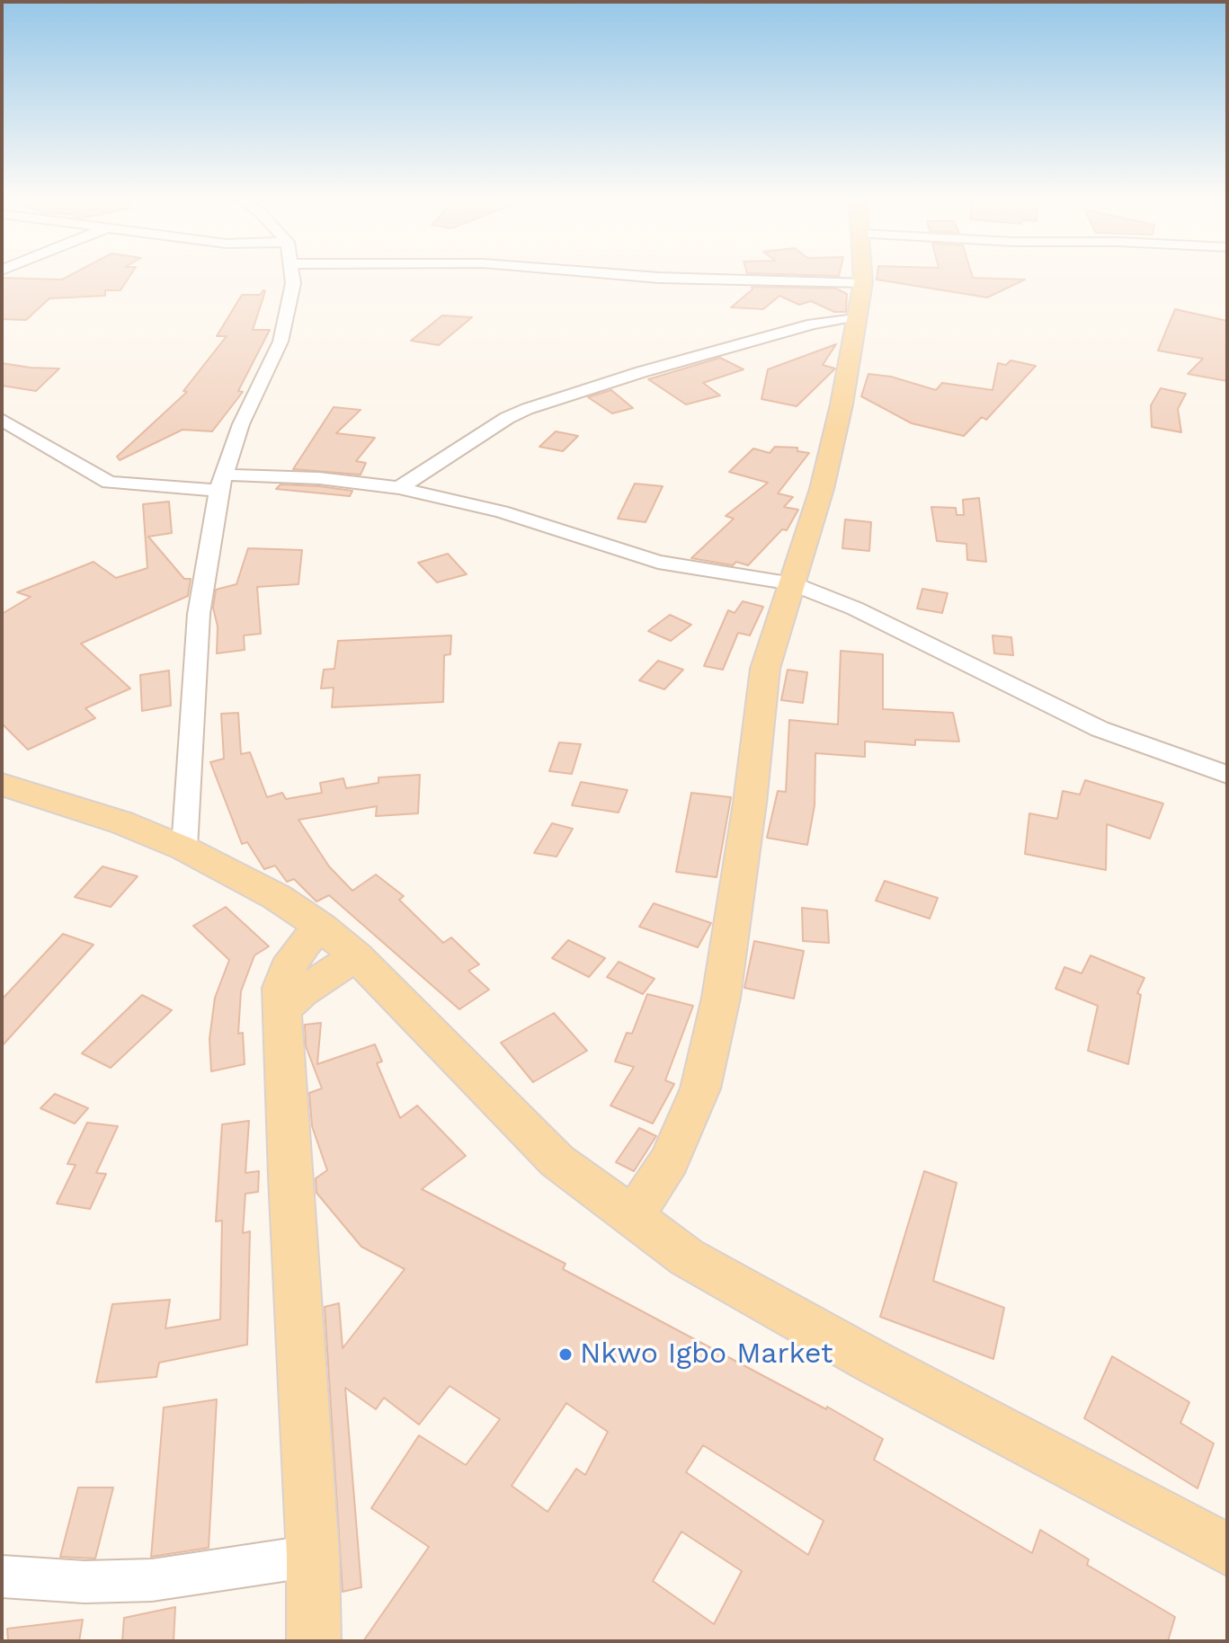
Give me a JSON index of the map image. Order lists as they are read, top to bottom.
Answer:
{
  "places": ["Nkwo Igbo Market"]
}
